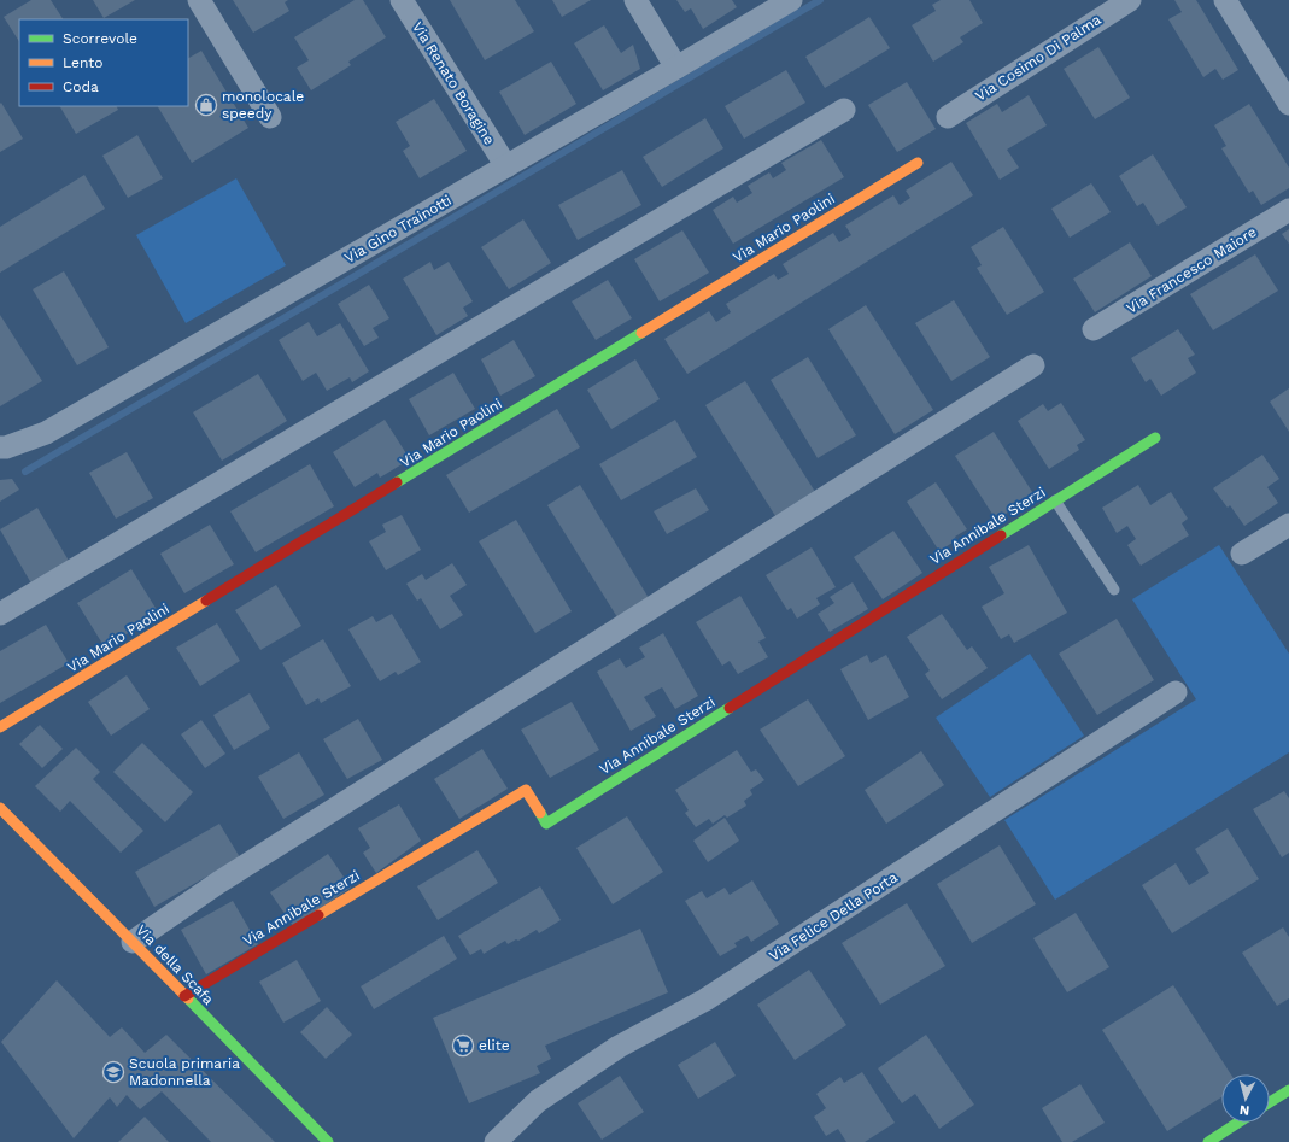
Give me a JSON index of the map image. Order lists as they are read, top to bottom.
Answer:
{
  "streets": {
    "street": [
      "Via Cosimo Di Palma",
      "Via Renato Boragine",
      "Via Mario Paolini",
      "Via Gino Trainotti",
      "Via Francesco Maiore",
      "Via Annibale Sterzi",
      "Via Felice Della Porta",
      "Via della Scafa"
    ]
  },
  "crossings": [
    ["Via Renato Boragine", "Via Gino Trainotti"],
    ["Via Annibale Sterzi", "Via della Scafa"]
  ],
  "places": {
    "shop": ["monolocale speedy"],
    "supermarket": ["elite"],
    "school or university": ["Scuola primaria Madonnella"]
  },
  "legend": ["Scorrevole", "Lento", "Coda"],
  "north": "bottom"
}
